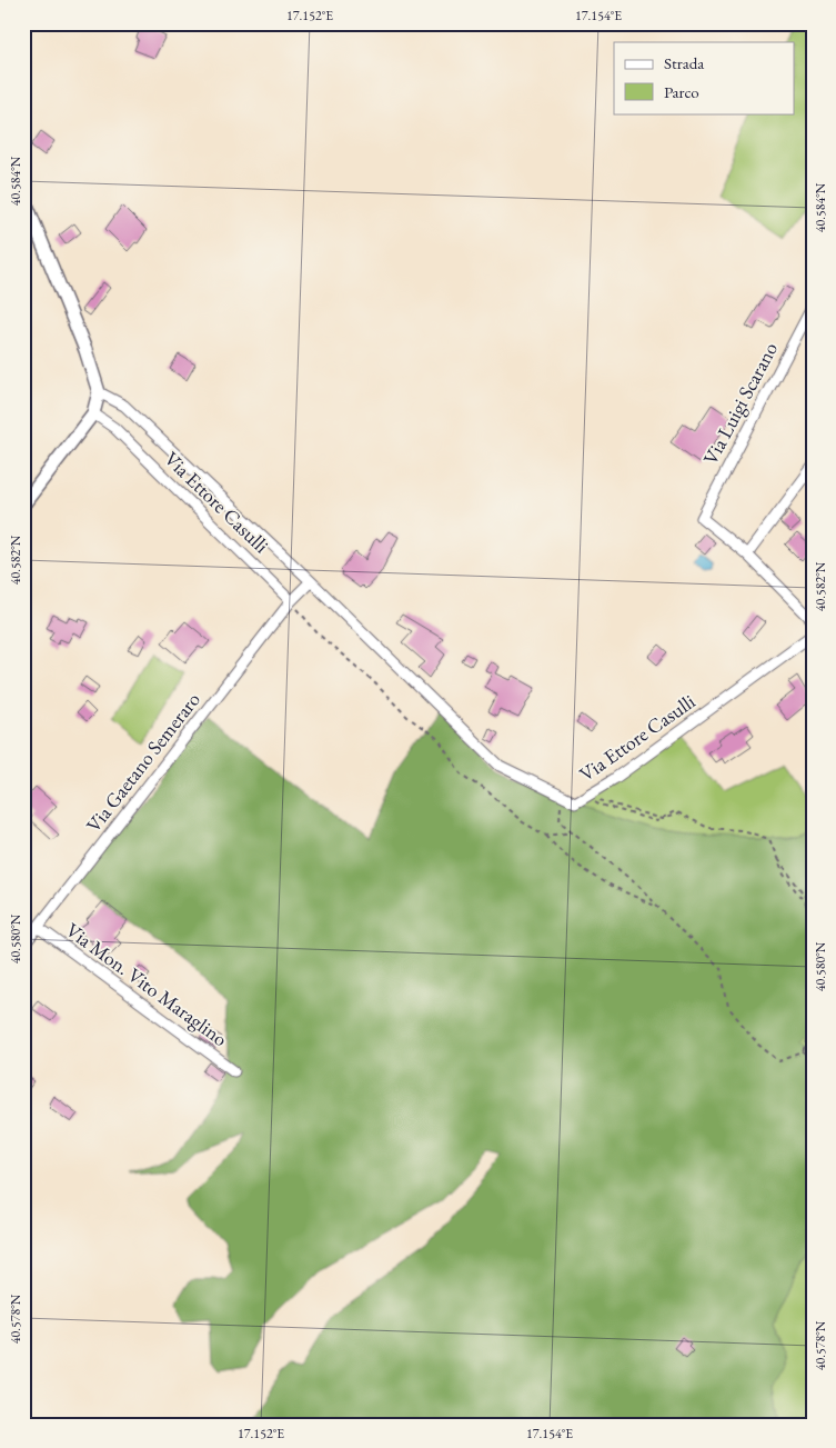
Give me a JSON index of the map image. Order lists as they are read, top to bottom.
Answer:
{
  "streets": {
    "street": [
      "Via Luigi Scarano",
      "Via Ettore Casulli",
      "Via Gaetano Semeraro",
      "Via Mon. Vito Maraglino"
    ]
  },
  "crossings": [
    ["Via Ettore Casulli", "Via Gaetano Semeraro"],
    ["Via Gaetano Semeraro", "Via Mon. Vito Maraglino"]
  ],
  "legend": ["Strada", "Parco"],
  "coordinates": [
    "17.152°E",
    "17.154°E",
    "40.584°N",
    "40.582°N",
    "40.580°N",
    "40.578°N"
  ]
}
